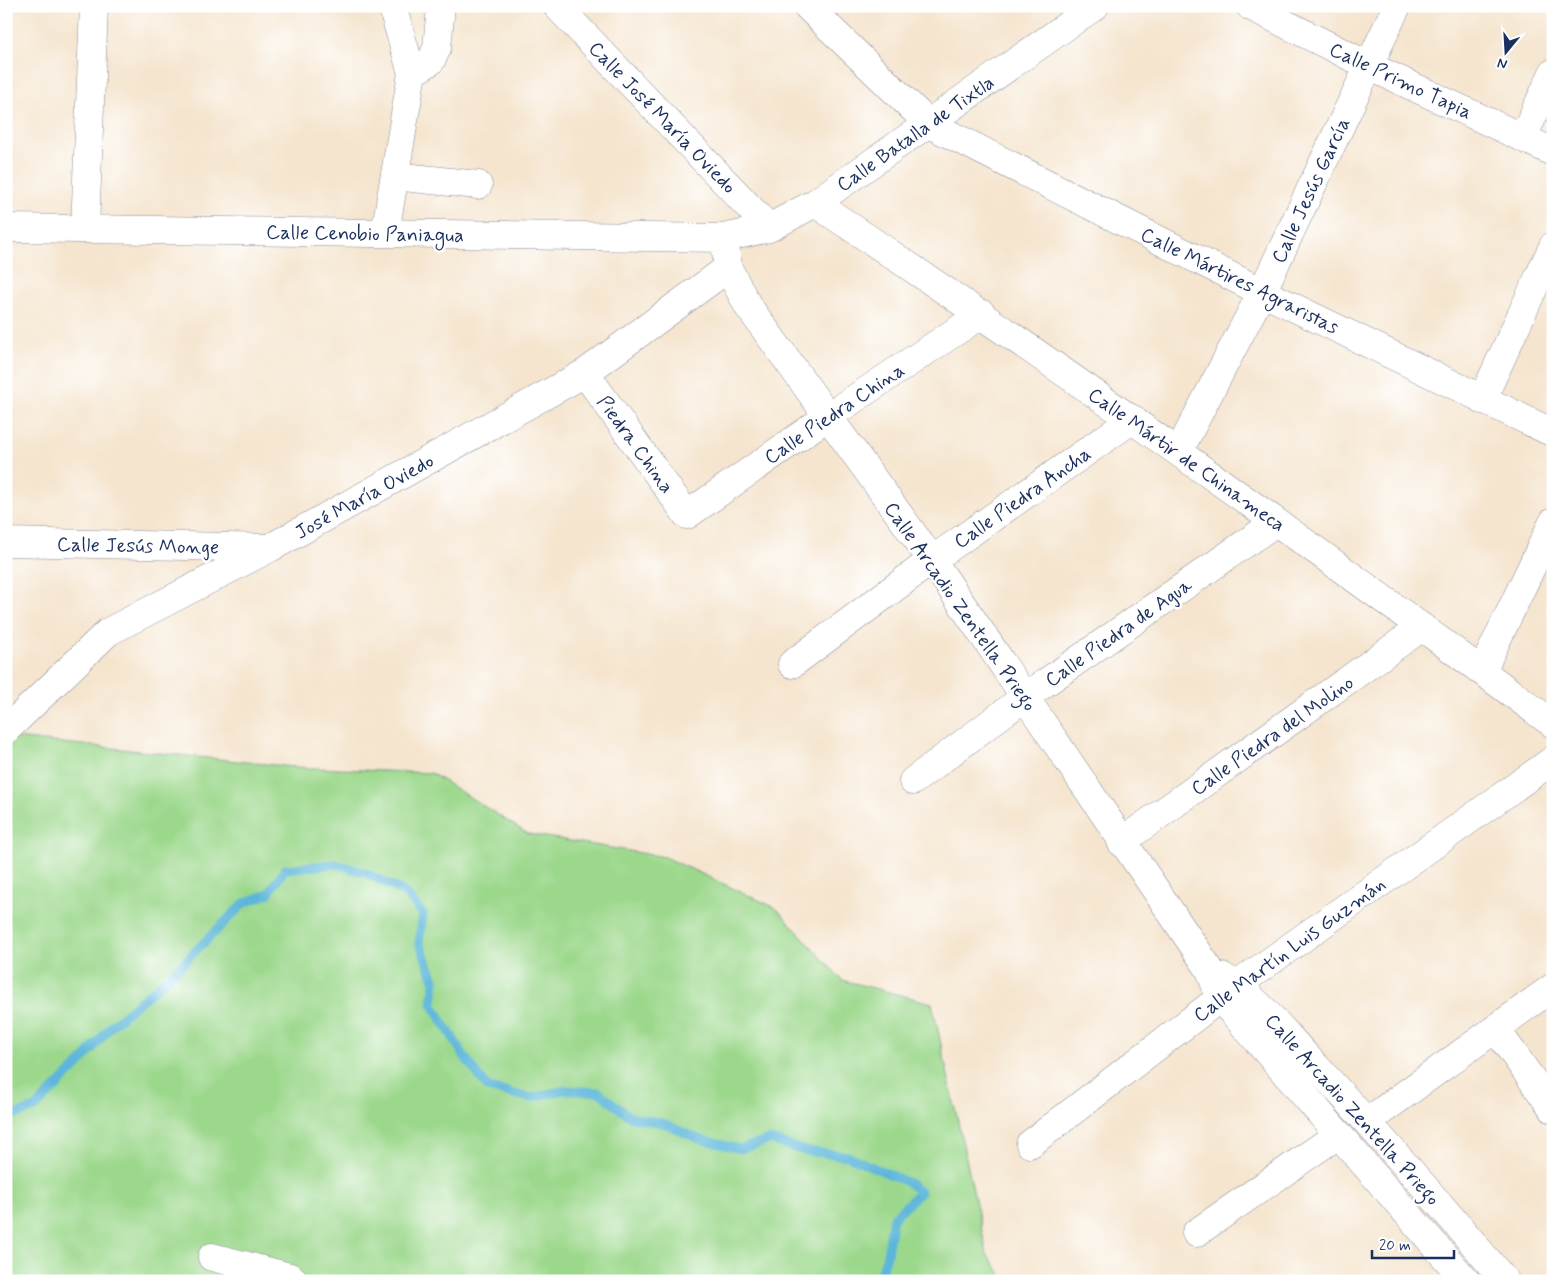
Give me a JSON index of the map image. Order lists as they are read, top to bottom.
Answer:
{
  "streets": {
    "street": [
      "Calle Primo Tapia",
      "Calle José María Oviedo",
      "Calle Batalla de Tixtla",
      "Calle Jesús García",
      "Calle Cenobio Paniagua",
      "Calle Mártires Agraristas",
      "Calle Piedra China",
      "Piedra China",
      "Calle Mártir de Chinameca",
      "José María Oviedo",
      "Calle Piedra Ancha",
      "Calle Jesús Monge",
      "Calle Arcadio Zentella Priego",
      "Calle Piedra de Agua",
      "Calle Piedra del Molino",
      "Calle Martín Luis Guzmán"
    ]
  },
  "crossings": [
    ["Calle Primo Tapia", "Calle Jesús García"],
    ["Calle José María Oviedo", "Calle Batalla de Tixtla"],
    ["Calle Batalla de Tixtla", "Calle Cenobio Paniagua"],
    ["Calle Batalla de Tixtla", "Calle Mártires Agraristas"],
    ["Calle Batalla de Tixtla", "Calle Mártir de Chinameca"],
    ["Calle Batalla de Tixtla", "Calle Arcadio Zentella Priego"],
    ["Calle Jesús García", "Calle Mártires Agraristas"],
    ["Calle Jesús García", "Calle Mártir de Chinameca"],
    ["Calle Cenobio Paniagua", "Calle Arcadio Zentella Priego"],
    ["Calle Piedra China", "Piedra China"],
    ["Calle Piedra China", "Calle Mártir de Chinameca"],
    ["Calle Piedra China", "Calle Arcadio Zentella Priego"],
    ["Piedra China", "José María Oviedo"],
    ["Calle Mártir de Chinameca", "Calle Piedra Ancha"],
    ["Calle Mártir de Chinameca", "Calle Piedra de Agua"],
    ["Calle Mártir de Chinameca", "Calle Piedra del Molino"],
    ["José María Oviedo", "Calle Jesús Monge"],
    ["José María Oviedo", "Calle Arcadio Zentella Priego"],
    ["Calle Piedra Ancha", "Calle Arcadio Zentella Priego"],
    ["Calle Arcadio Zentella Priego", "Calle Piedra de Agua"],
    ["Calle Arcadio Zentella Priego", "Calle Piedra del Molino"],
    ["Calle Arcadio Zentella Priego", "Calle Martín Luis Guzmán"]
  ],
  "scale_bar": "20 m",
  "north": "bottom"
}
